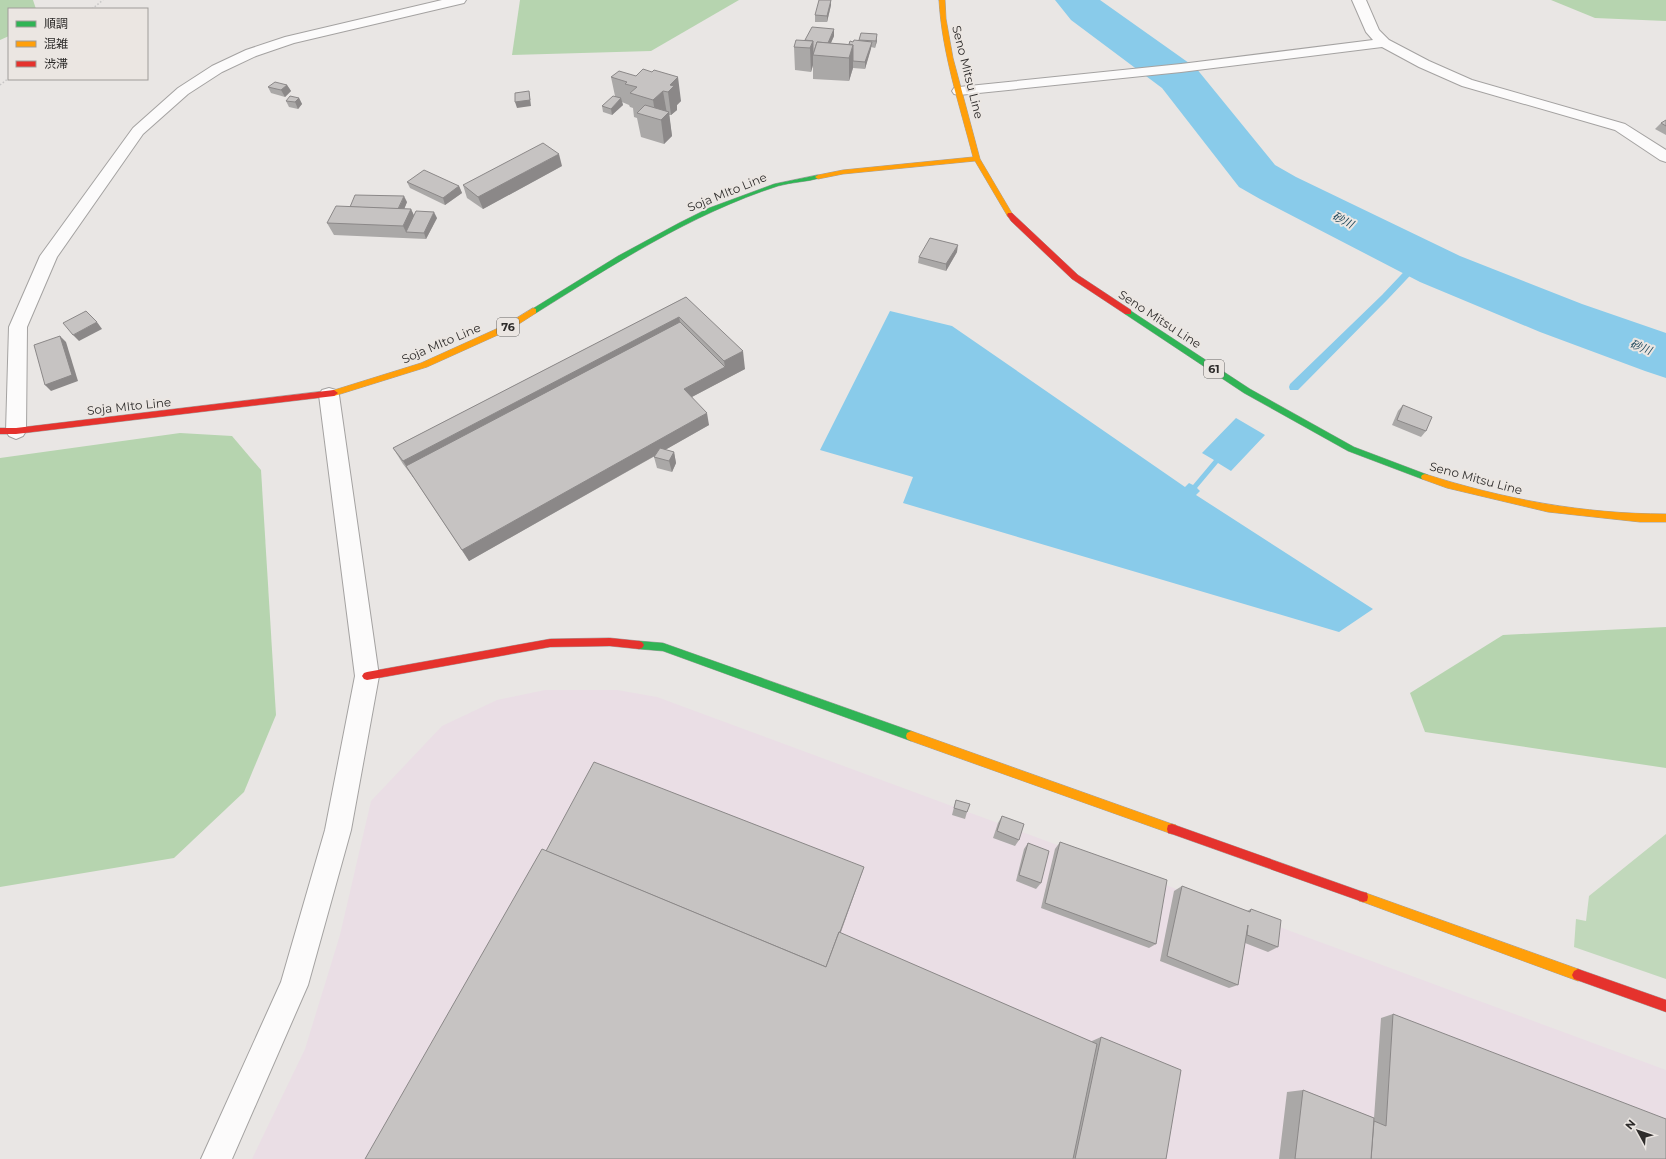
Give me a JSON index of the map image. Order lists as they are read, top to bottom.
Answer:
{
  "streets": {
    "main road": [
      "Seno Mitsu Line",
      "Soja MIto Line",
      "76",
      "61"
    ]
  },
  "crossings": [
    ["Seno Mitsu Line", "Soja MIto Line"]
  ],
  "water": ["砂川"],
  "legend": ["順調", "混雑", "渋滞"],
  "north": "top left"
}
